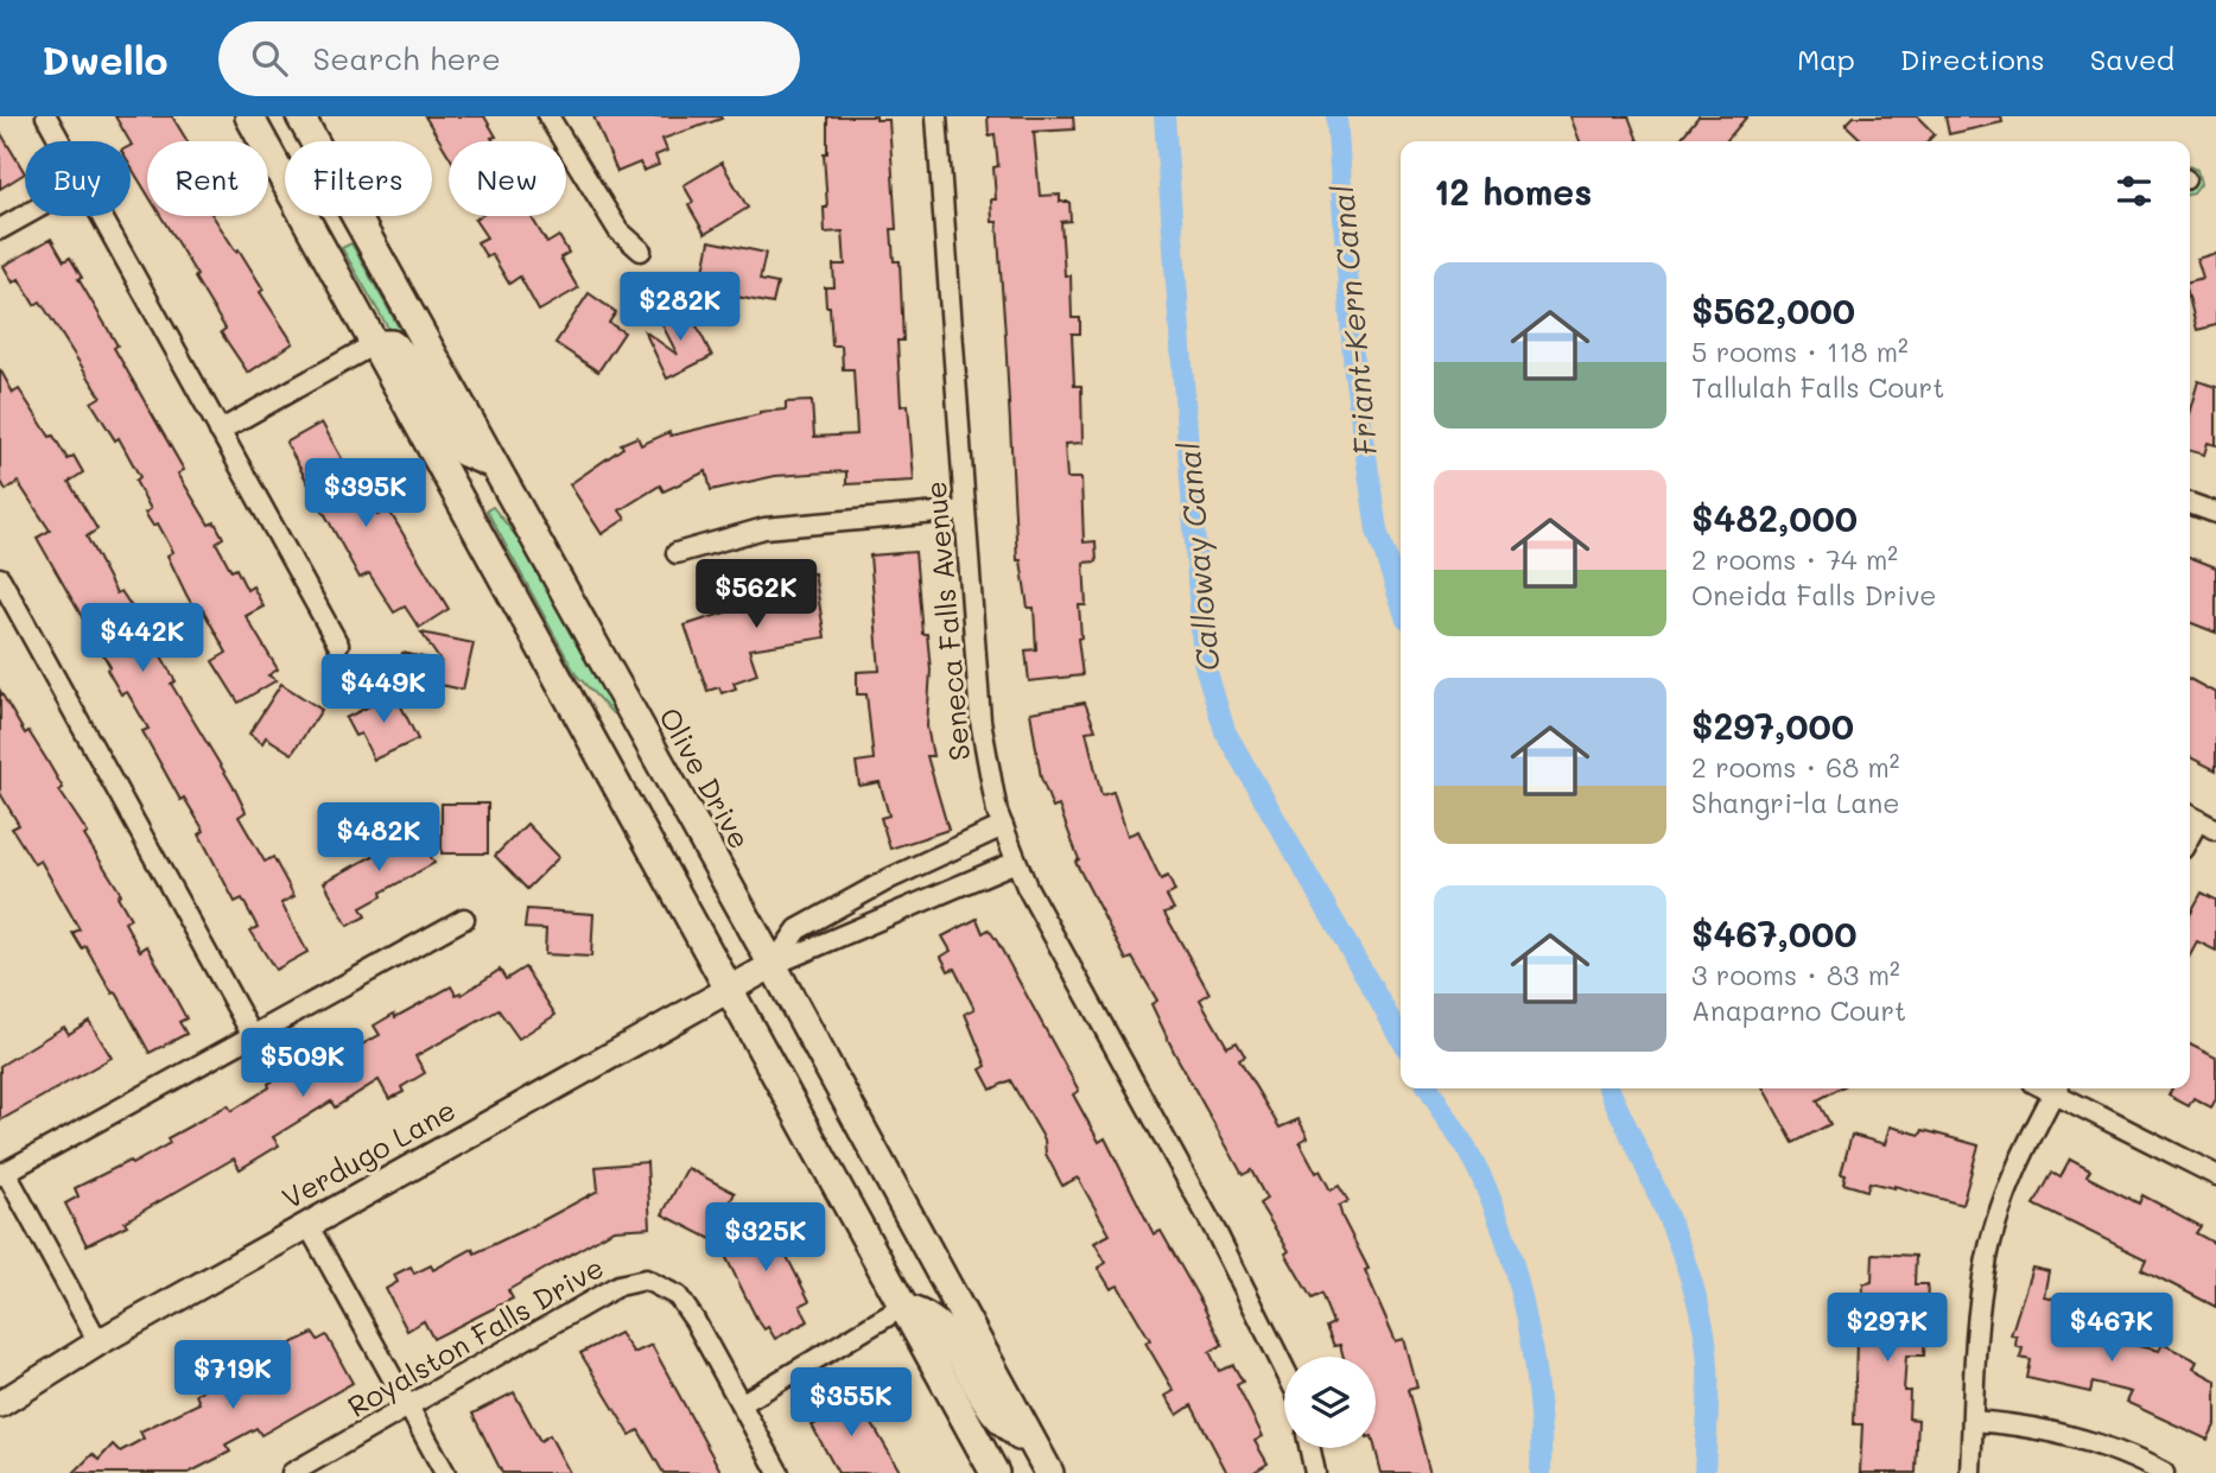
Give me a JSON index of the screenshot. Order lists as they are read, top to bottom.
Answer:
{
  "streets": {
    "main road": ["Olive Drive"],
    "street": ["Seneca Falls Avenue", "Verdugo Lane", "Royalston Falls Drive"]
  },
  "crossings": [
    ["Olive Drive", "Verdugo Lane"]
  ],
  "water": ["Friant-Kern Canal", "Calloway Canal"],
  "page": {
    "header": "Dwello",
    "search": "Search here",
    "nav": ["Map", "Directions", "Saved"],
    "chip": [
      "Buy",
      "Rent",
      "Filters",
      "New"
    ],
    "heading": "12 homes",
    "list": [
      {
        "name": "$562,000",
        "note": "5 rooms · 118 m² · Tallulah Falls Court"
      },
      {
        "name": "$482,000",
        "note": "2 rooms · 74 m² · Oneida Falls Drive"
      },
      {
        "name": "$297,000",
        "note": "2 rooms · 68 m² · Shangri-la Lane"
      },
      {
        "name": "$467,000",
        "note": "3 rooms · 83 m² · Anaparno Court"
      }
    ],
    "price": [
      "$282K",
      "$395K",
      "$562K",
      "$442K",
      "$449K",
      "$482K",
      "$509K",
      "$325K",
      "$297K",
      "$467K",
      "$719K",
      "$355K"
    ]
  }
}
